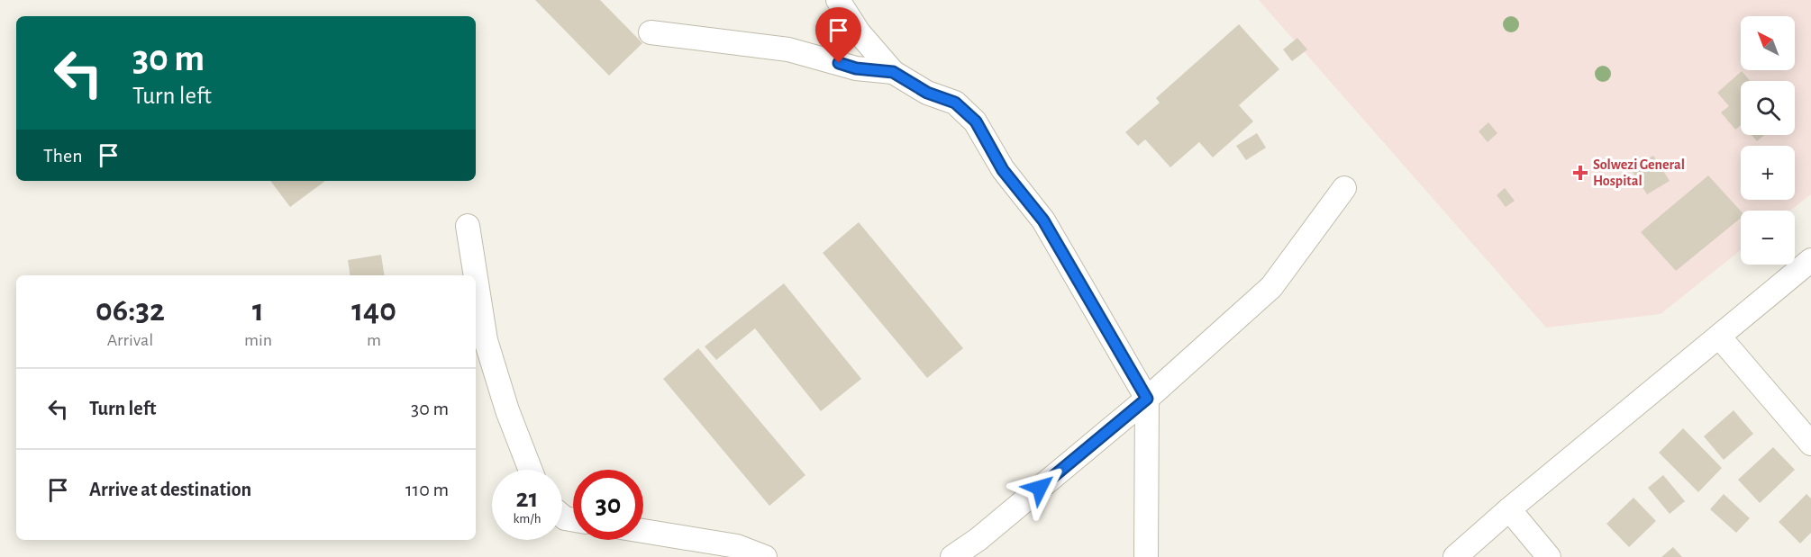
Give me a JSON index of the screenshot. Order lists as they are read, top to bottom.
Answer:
{
  "places": {
    "health": ["Solwezi General Hospital"]
  },
  "north": "top left",
  "page": {
    "map_buttons": ["+", "−"],
    "turn": ["30 m", "Turn left"],
    "then": "Then",
    "eta": [
      "06:32",
      "Arrival",
      "1",
      "min",
      "140",
      "m"
    ],
    "list": [
      {
        "name": "Turn left",
        "value": "30 m"
      },
      {
        "name": "Arrive at destination",
        "value": "110 m"
      }
    ],
    "speed": "21 km/h",
    "limit": "30"
  }
}
